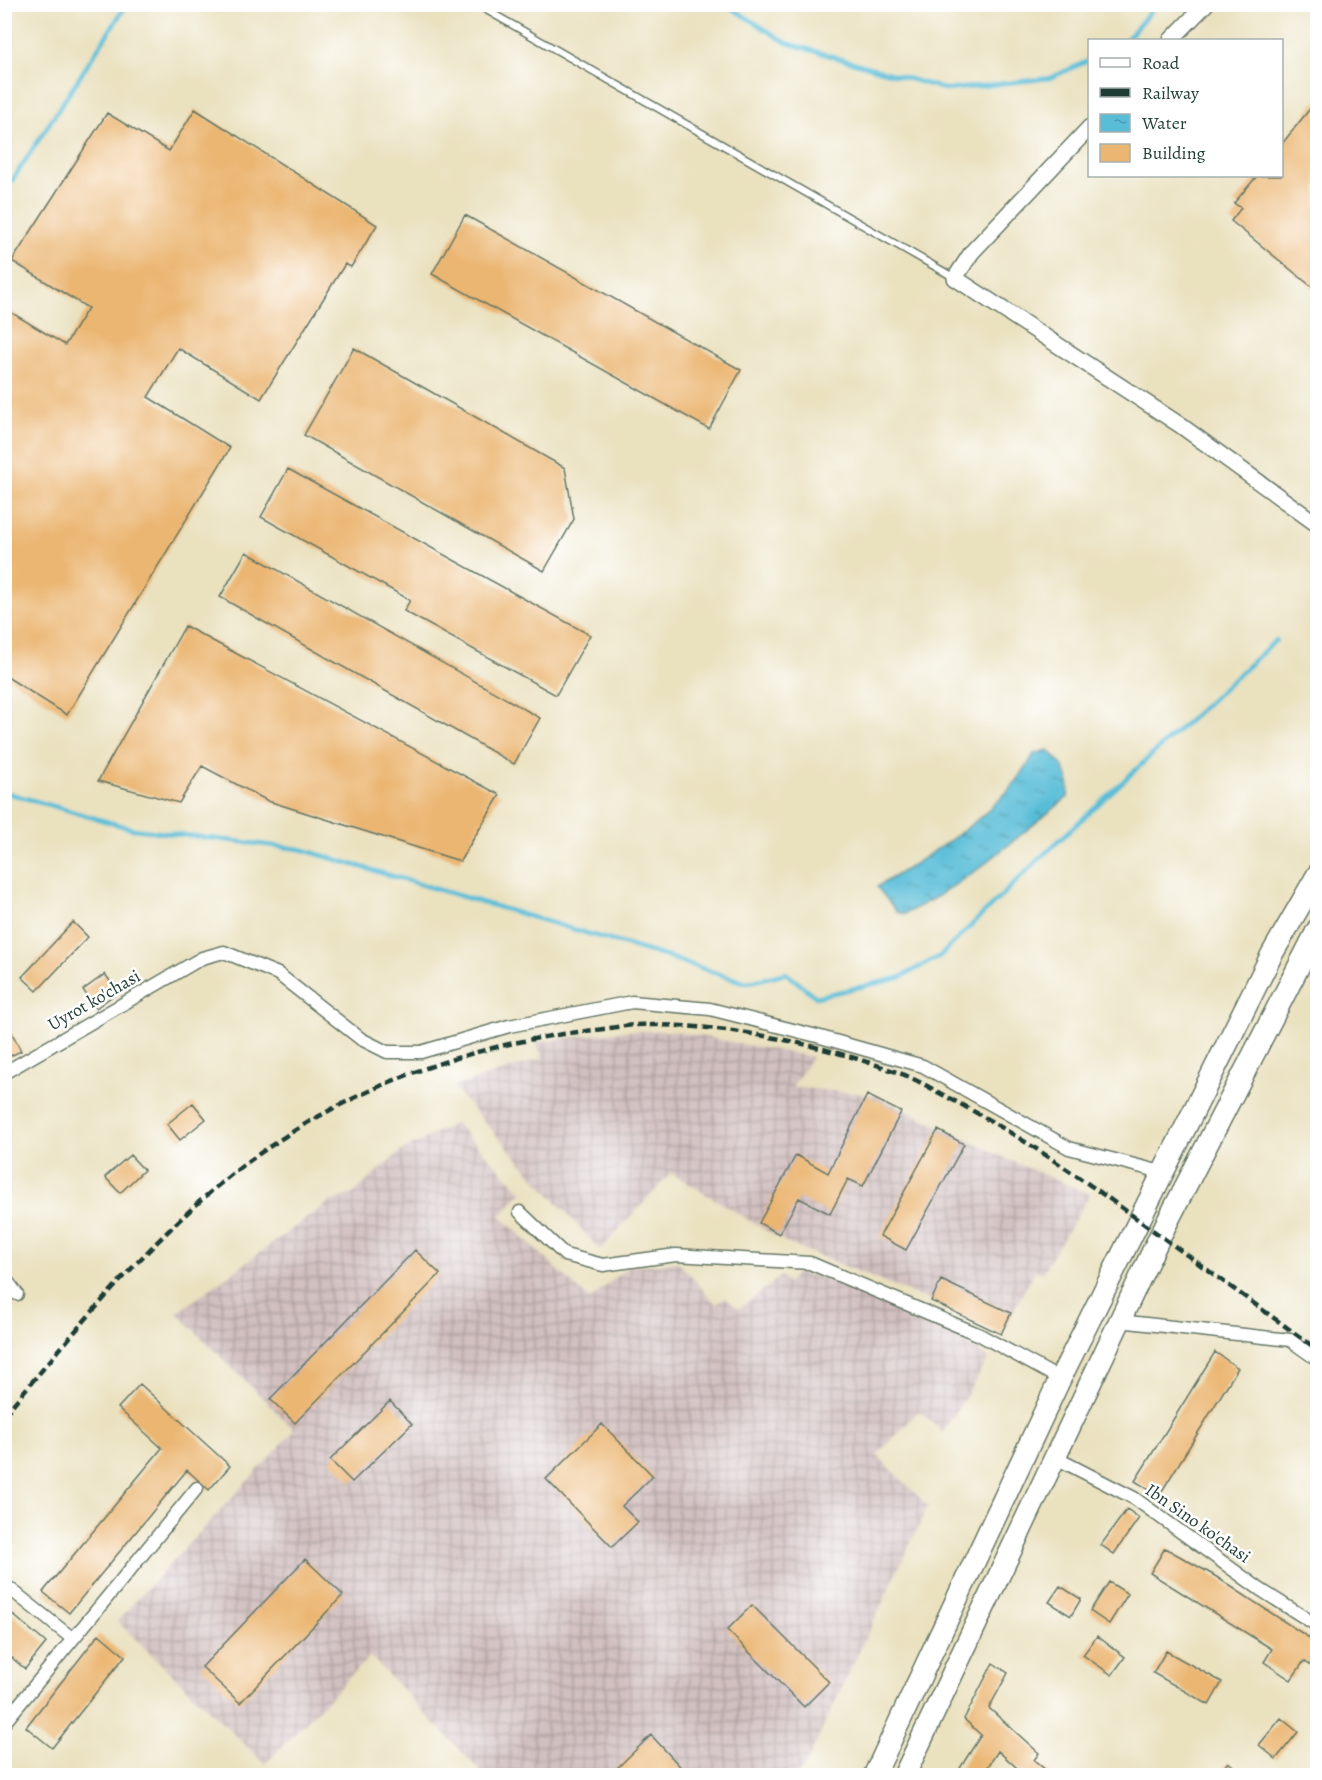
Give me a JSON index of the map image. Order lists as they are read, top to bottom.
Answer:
{
  "streets": {
    "street": ["Uyrot ko'chasi", "Ibn Sino ko'chasi"]
  },
  "legend": [
    "Road",
    "Railway",
    "Water",
    "Building"
  ]
}
